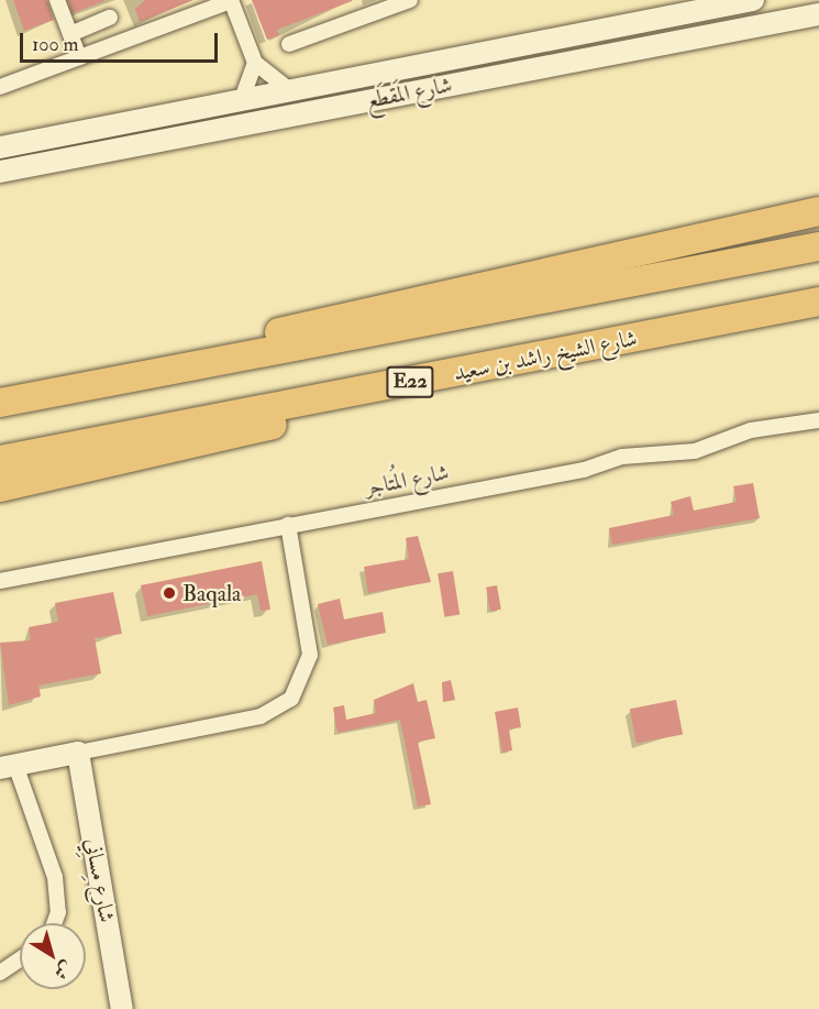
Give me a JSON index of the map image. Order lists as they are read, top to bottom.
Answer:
{
  "streets": {
    "highway": ["شارع الشيخ راشد بن سعيد", "E22"],
    "street": ["شارع المَقطَع", "شارع المُتاجر", "شارع مِسانِي"]
  },
  "places": ["Baqala"],
  "scale_bar": "100 m",
  "north": "bottom right"
}
